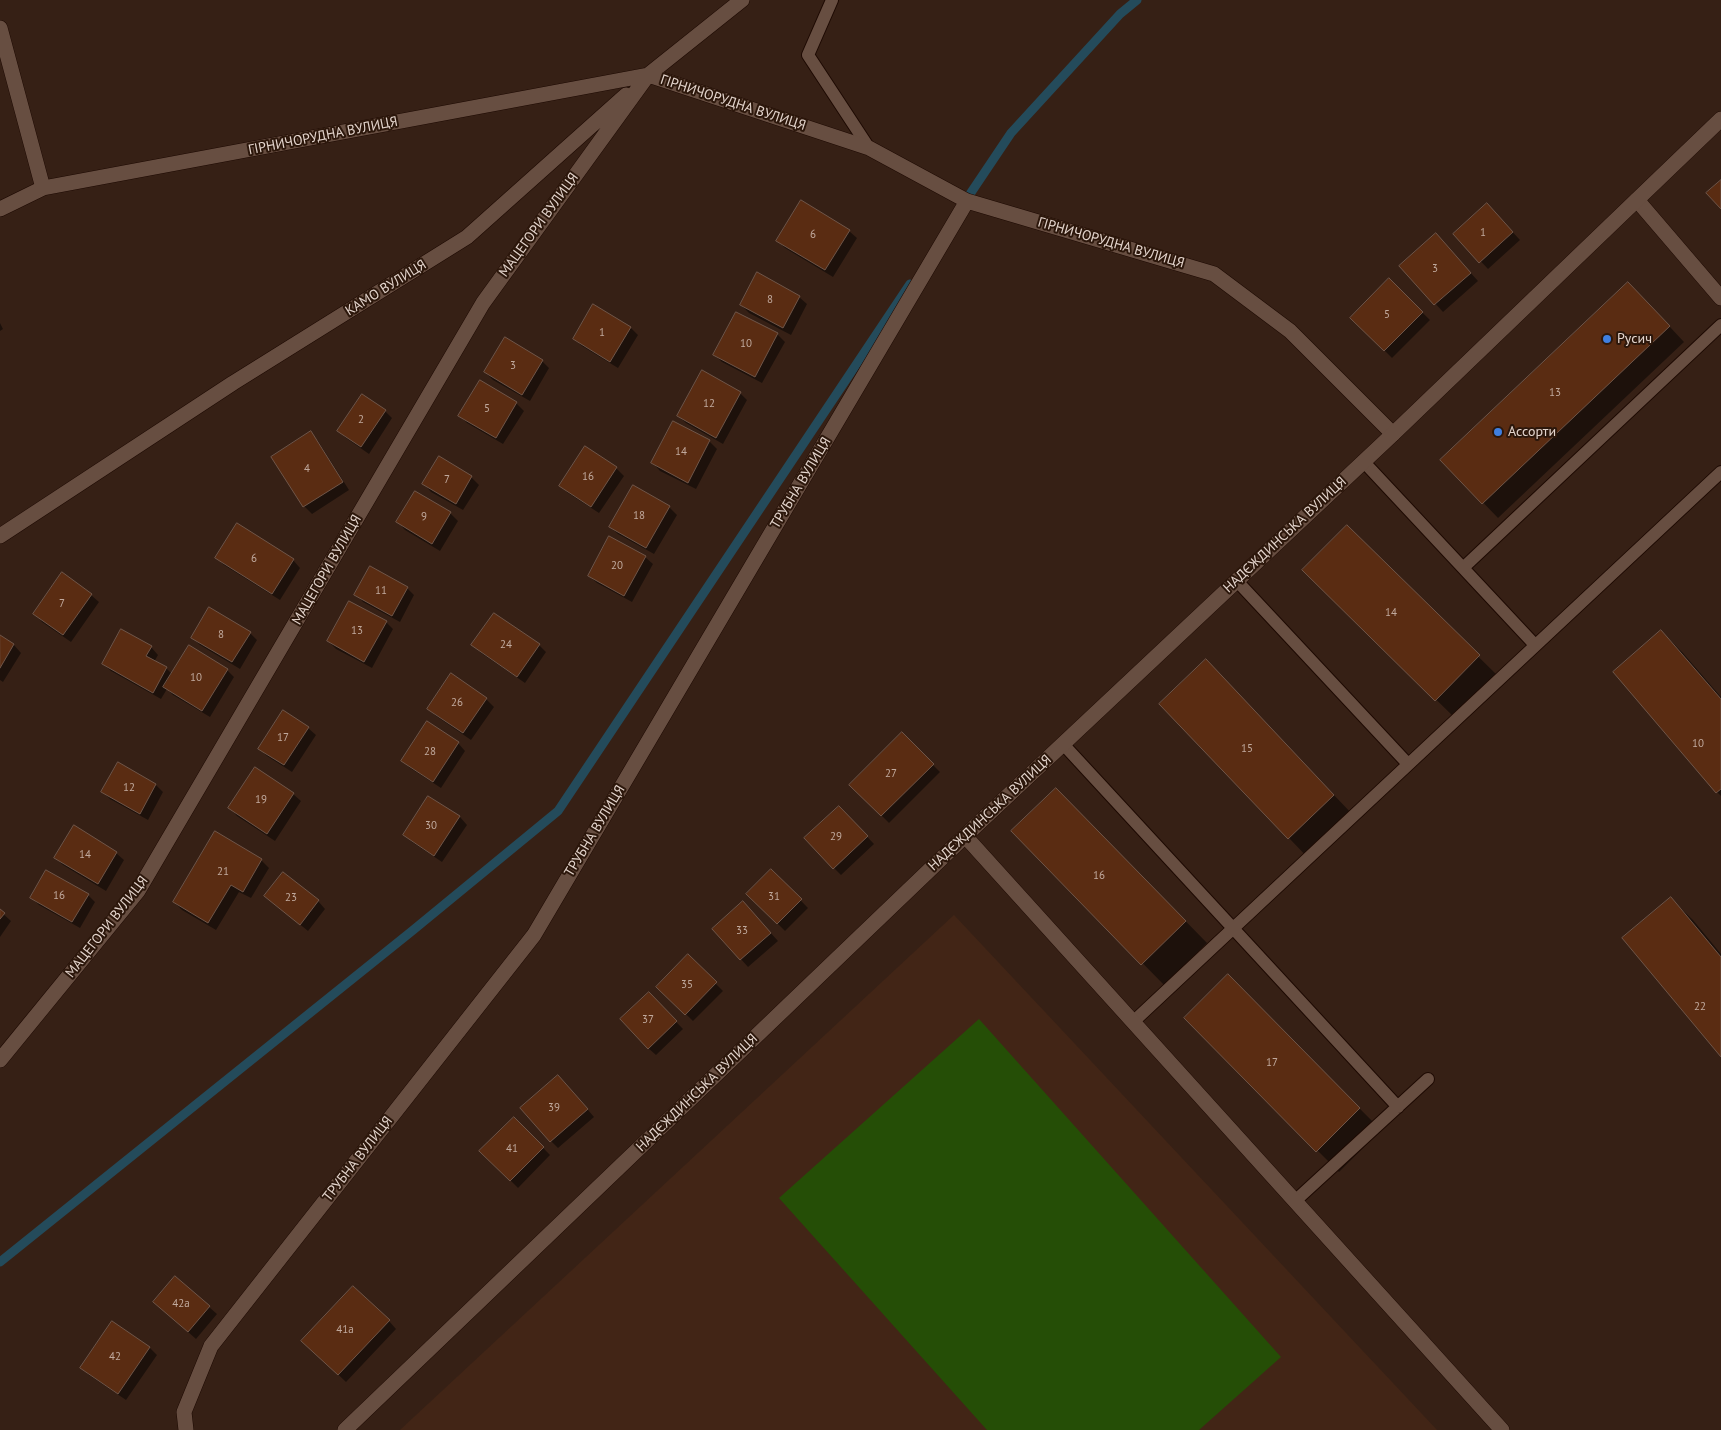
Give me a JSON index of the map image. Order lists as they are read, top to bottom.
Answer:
{
  "streets": {
    "street": [
      "ГІРНИЧОРУДНА ВУЛИЦЯ",
      "МАЦЕГОРИ ВУЛИЦЯ",
      "КАМО ВУЛИЦЯ",
      "ТРУБНА ВУЛИЦЯ",
      "НАДЄЖДИНСЬКА ВУЛИЦЯ"
    ]
  },
  "crossings": [
    ["ГІРНИЧОРУДНА ВУЛИЦЯ", "МАЦЕГОРИ ВУЛИЦЯ"],
    ["ГІРНИЧОРУДНА ВУЛИЦЯ", "КАМО ВУЛИЦЯ"],
    ["ГІРНИЧОРУДНА ВУЛИЦЯ", "ТРУБНА ВУЛИЦЯ"],
    ["ГІРНИЧОРУДНА ВУЛИЦЯ", "НАДЄЖДИНСЬКА ВУЛИЦЯ"],
    ["МАЦЕГОРИ ВУЛИЦЯ", "КАМО ВУЛИЦЯ"]
  ],
  "places": ["Русич", "Ассорти"],
  "house_numbers": [
    "1",
    "6",
    "3",
    "8",
    "5",
    "1",
    "10",
    "3",
    "13",
    "12",
    "5",
    "2",
    "14",
    "4",
    "16",
    "7",
    "18",
    "9",
    "6",
    "20",
    "11",
    "7",
    "14",
    "13",
    "8",
    "24",
    "10",
    "26",
    "17",
    "10",
    "15",
    "28",
    "27",
    "12",
    "19",
    "30",
    "29",
    "14",
    "21",
    "16",
    "16",
    "31",
    "23",
    "33",
    "35",
    "22",
    "37",
    "17",
    "39",
    "41",
    "42а",
    "41а",
    "42"
  ]
}
